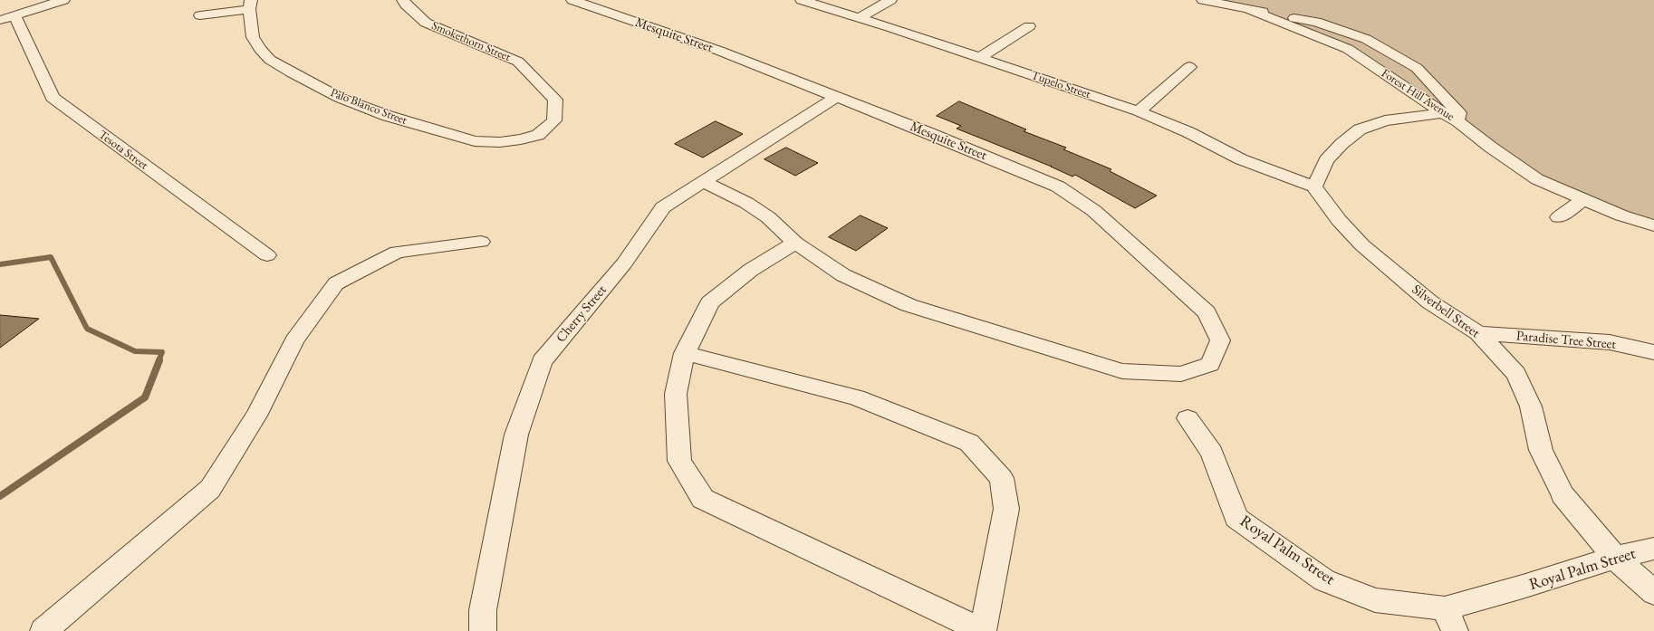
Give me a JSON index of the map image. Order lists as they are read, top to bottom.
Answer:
{
  "streets": {
    "street": [
      "Mesquite Street",
      "Smokethorn Street",
      "Tupelo Street",
      "Forest Hill Avenue",
      "Palo Blanco Street",
      "Tesota Street",
      "Silverbell Street",
      "Cherry Street",
      "Paradise Tree Street",
      "Royal Palm Street"
    ]
  },
  "crossings": [
    ["Mesquite Street", "Cherry Street"],
    ["Smokethorn Street", "Palo Blanco Street"],
    ["Tupelo Street", "Silverbell Street"],
    ["Silverbell Street", "Paradise Tree Street"],
    ["Silverbell Street", "Royal Palm Street"]
  ]
}
